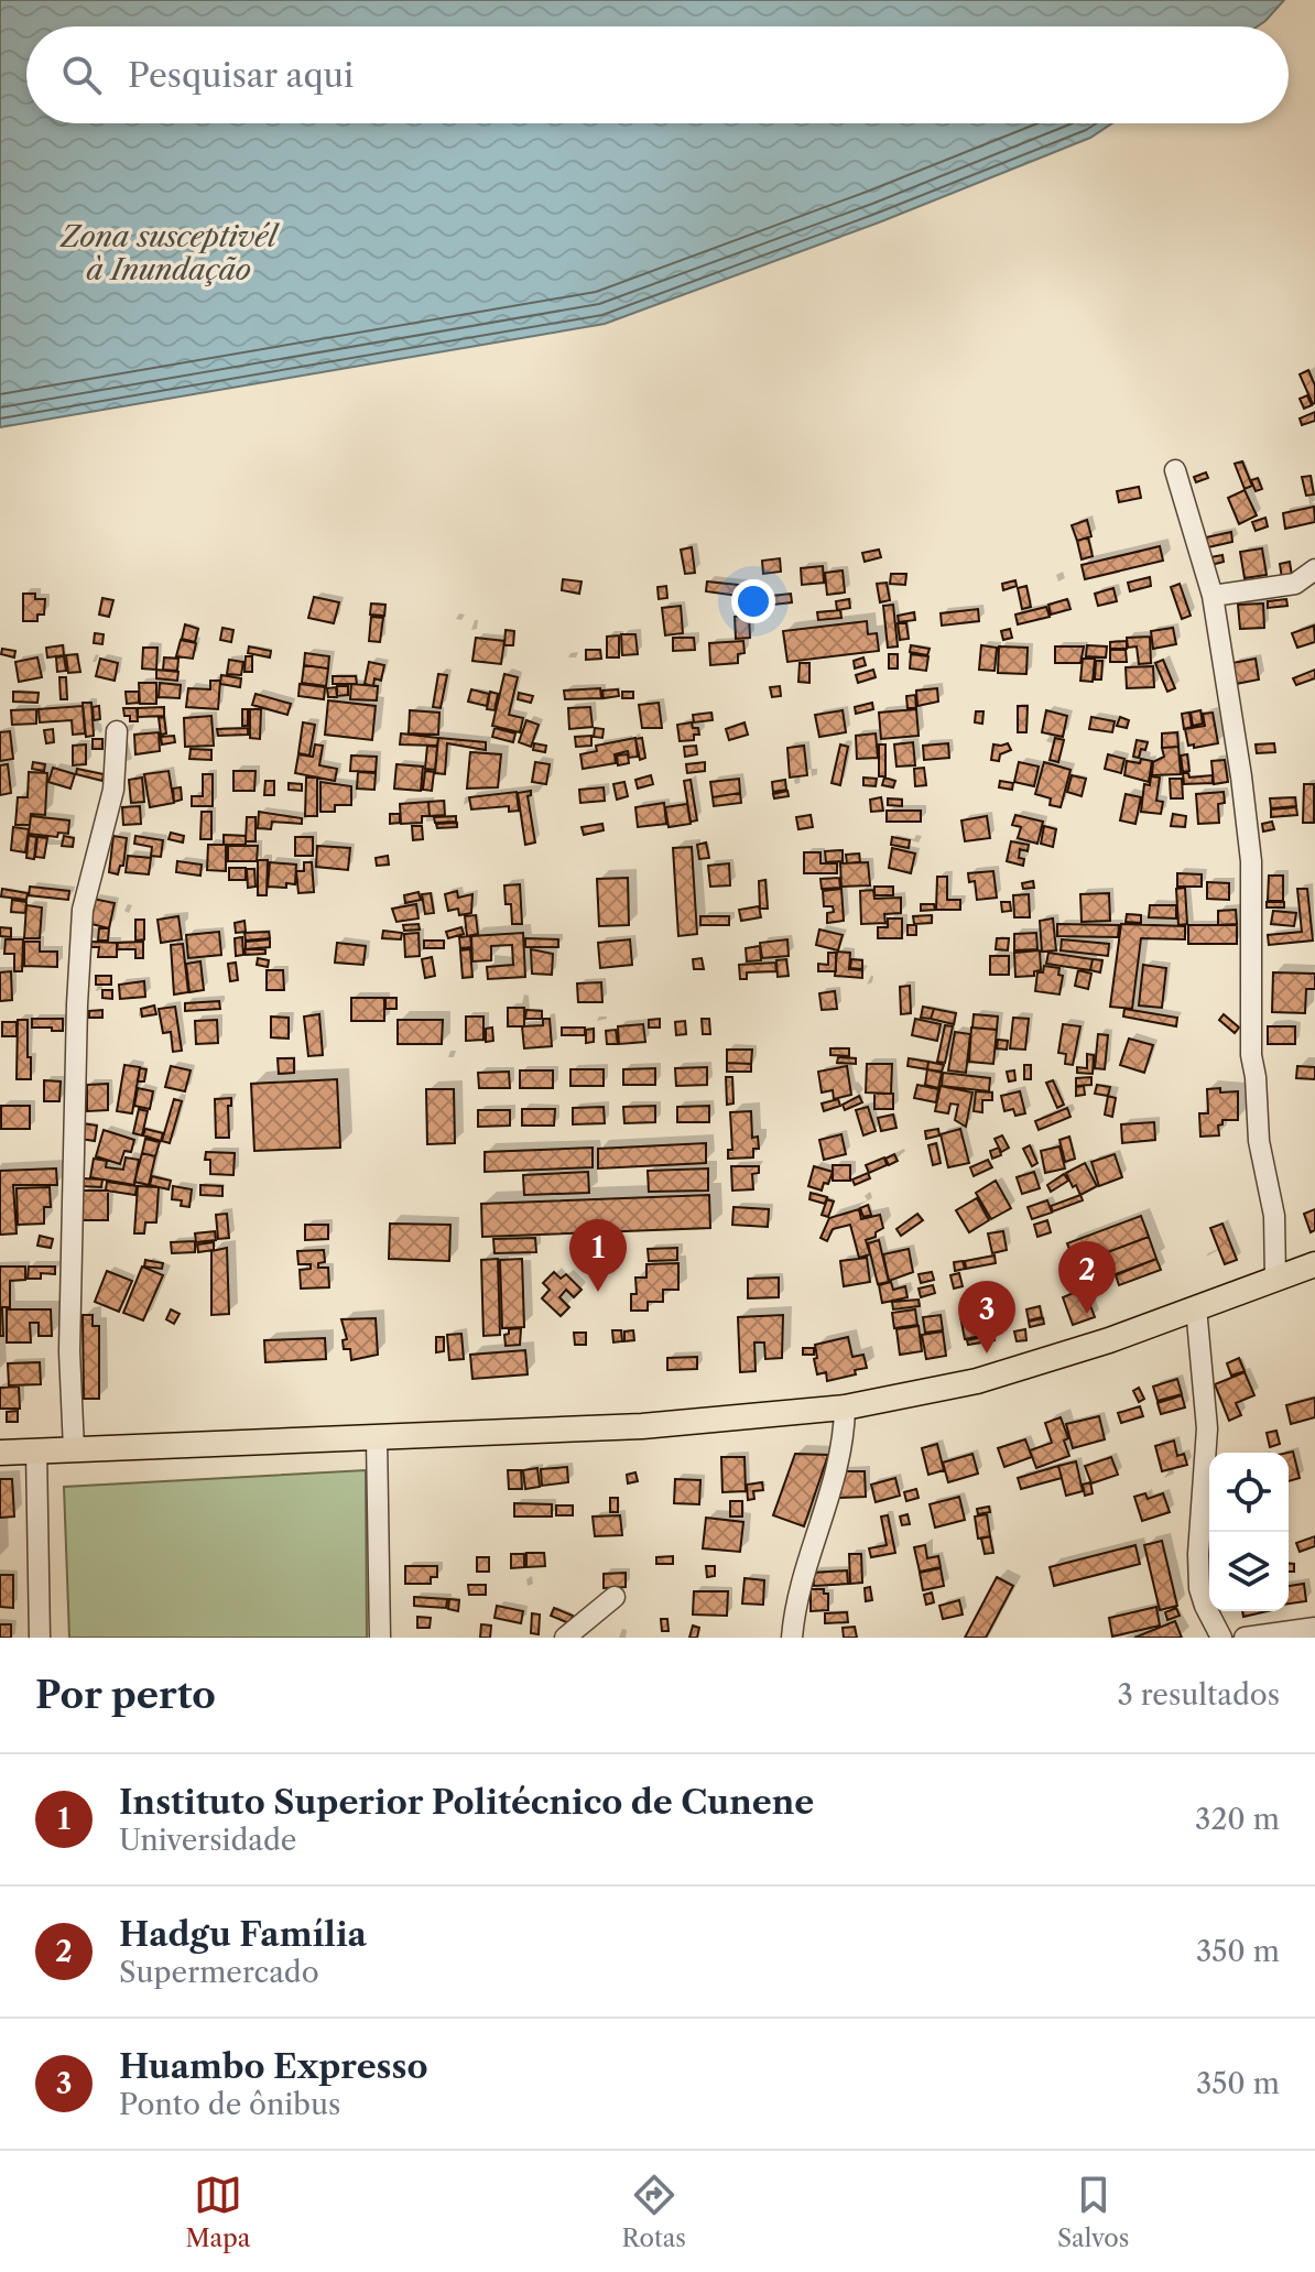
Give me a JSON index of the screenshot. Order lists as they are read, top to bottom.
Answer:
{
  "water": ["Zona susceptivél à Inundação"],
  "page": {
    "search": "Pesquisar aqui",
    "pins": ["1", "2", "3"],
    "heading": ["Por perto", "3 resultados"],
    "list": [
      {
        "mark": "1",
        "name": "Instituto Superior Politécnico de Cunene",
        "note": "Universidade",
        "value": "320 m"
      },
      {
        "mark": "2",
        "name": "Hadgu Família",
        "note": "Supermercado",
        "value": "350 m"
      },
      {
        "mark": "3",
        "name": "Huambo Expresso",
        "note": "Ponto de ônibus",
        "value": "350 m"
      }
    ],
    "nav": ["Mapa", "Rotas", "Salvos"]
  }
}
